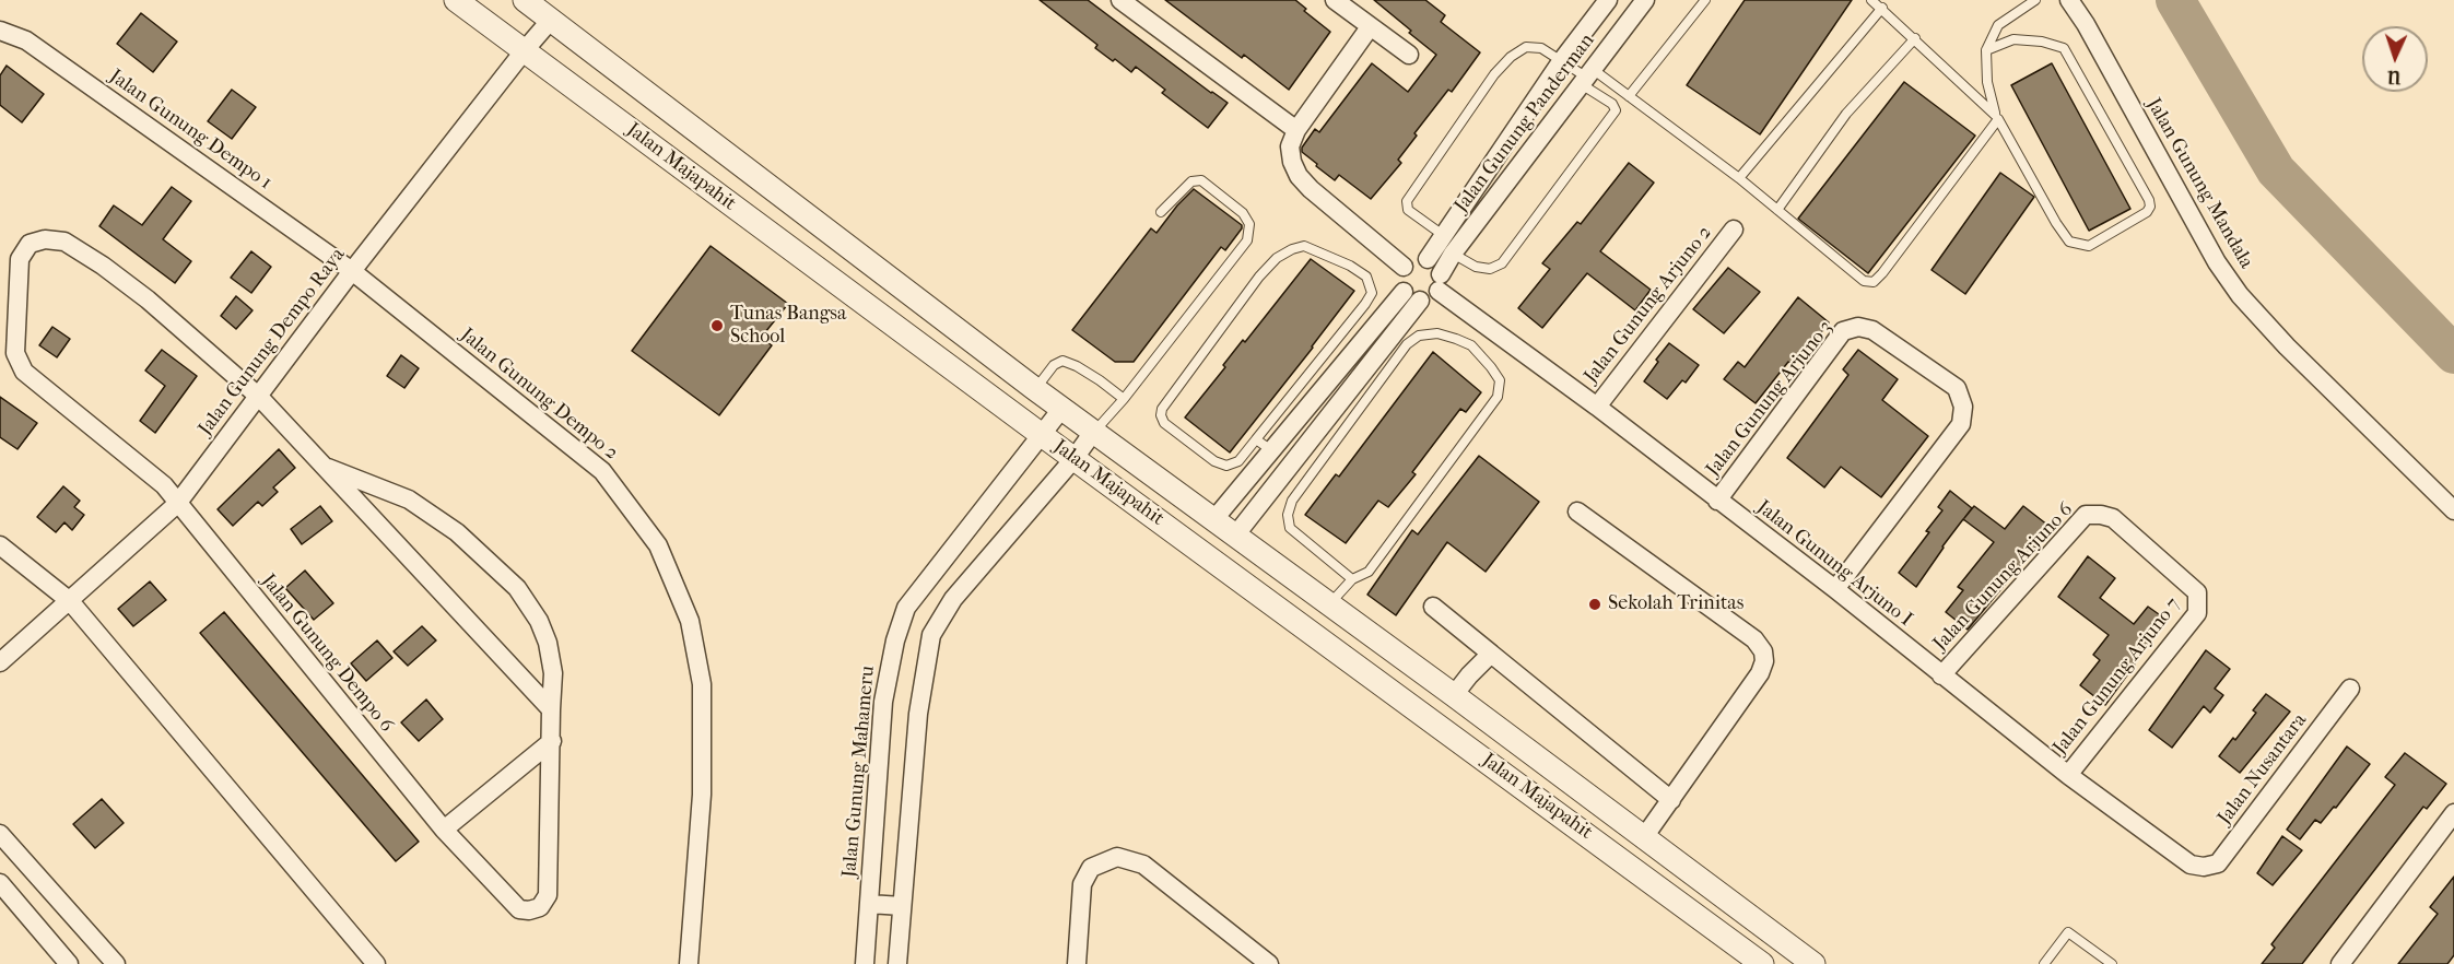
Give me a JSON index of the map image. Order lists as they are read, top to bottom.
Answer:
{
  "streets": {
    "street": [
      "Jalan Gunung Panderman",
      "Jalan Gunung Dempo 1",
      "Jalan Majapahit",
      "Jalan Gunung Mandala",
      "Jalan Gunung Arjuno 2",
      "Jalan Gunung Dempo Raya",
      "Jalan Gunung Dempo 2",
      "Jalan Gunung Arjuno 3",
      "Jalan Gunung Arjuno I",
      "Jalan Gunung Arjuno 6",
      "Jalan Gunung Dempo 6",
      "Jalan Gunung Arjuno 7",
      "Jalan Nusantara",
      "Jalan Gunung Mahameru"
    ]
  },
  "crossings": [
    ["Jalan Gunung Panderman", "Jalan Gunung Arjuno I"],
    ["Jalan Gunung Dempo 1", "Jalan Gunung Dempo Raya"],
    ["Jalan Gunung Dempo 1", "Jalan Gunung Dempo 2"],
    ["Jalan Majapahit", "Jalan Gunung Dempo Raya"],
    ["Jalan Majapahit", "Jalan Gunung Mahameru"],
    ["Jalan Gunung Arjuno 2", "Jalan Gunung Arjuno I"],
    ["Jalan Gunung Dempo Raya", "Jalan Gunung Dempo 2"],
    ["Jalan Gunung Dempo Raya", "Jalan Gunung Dempo 6"],
    ["Jalan Gunung Arjuno 3", "Jalan Gunung Arjuno I"],
    ["Jalan Gunung Arjuno I", "Jalan Gunung Arjuno 6"],
    ["Jalan Gunung Arjuno I", "Jalan Gunung Arjuno 7"],
    ["Jalan Gunung Arjuno I", "Jalan Nusantara"],
    ["Jalan Gunung Arjuno 6", "Jalan Gunung Arjuno 7"]
  ],
  "places": ["Tunas Bangsa School", "Sekolah Trinitas"],
  "north": "bottom"
}
